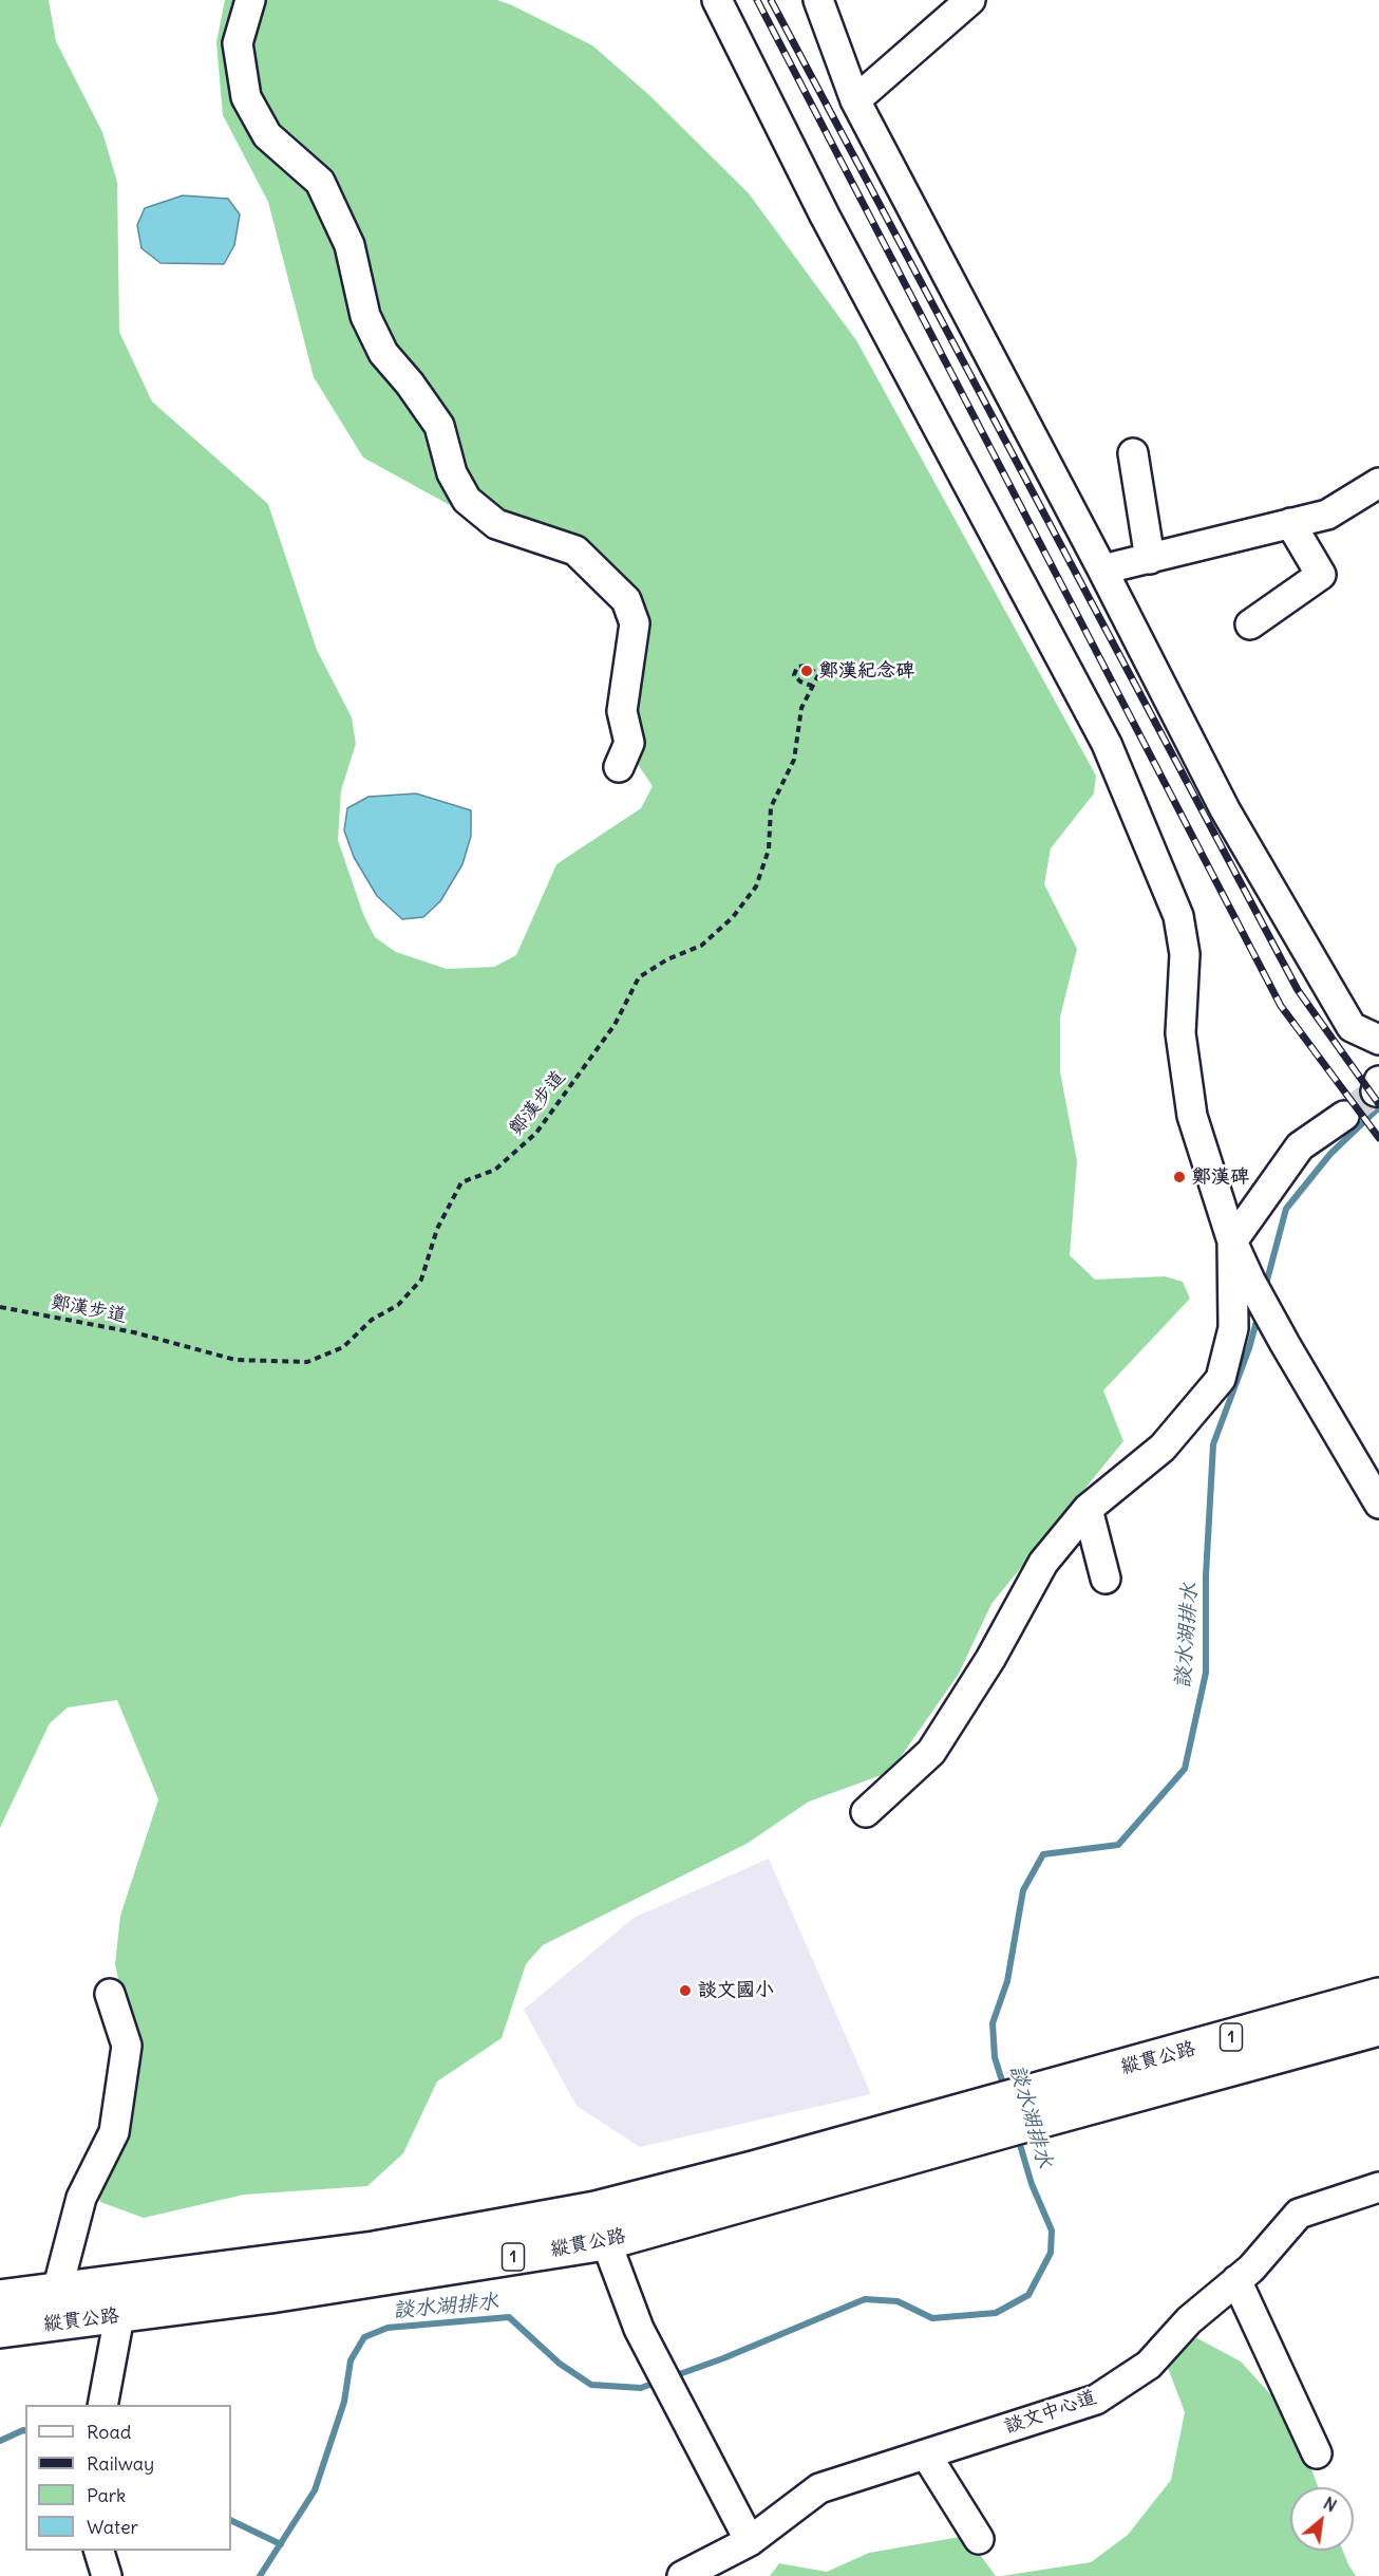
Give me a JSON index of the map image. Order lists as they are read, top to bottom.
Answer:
{
  "streets": {
    "main road": ["1", "縱貫公路"],
    "street": ["談文中心道"],
    "path": ["鄭漢步道"]
  },
  "water": ["談水湖排水"],
  "places": ["鄭漢紀念碑", "鄭漢碑", "談文國小"],
  "legend": [
    "Road",
    "Railway",
    "Park",
    "Water"
  ],
  "north": "top right"
}
